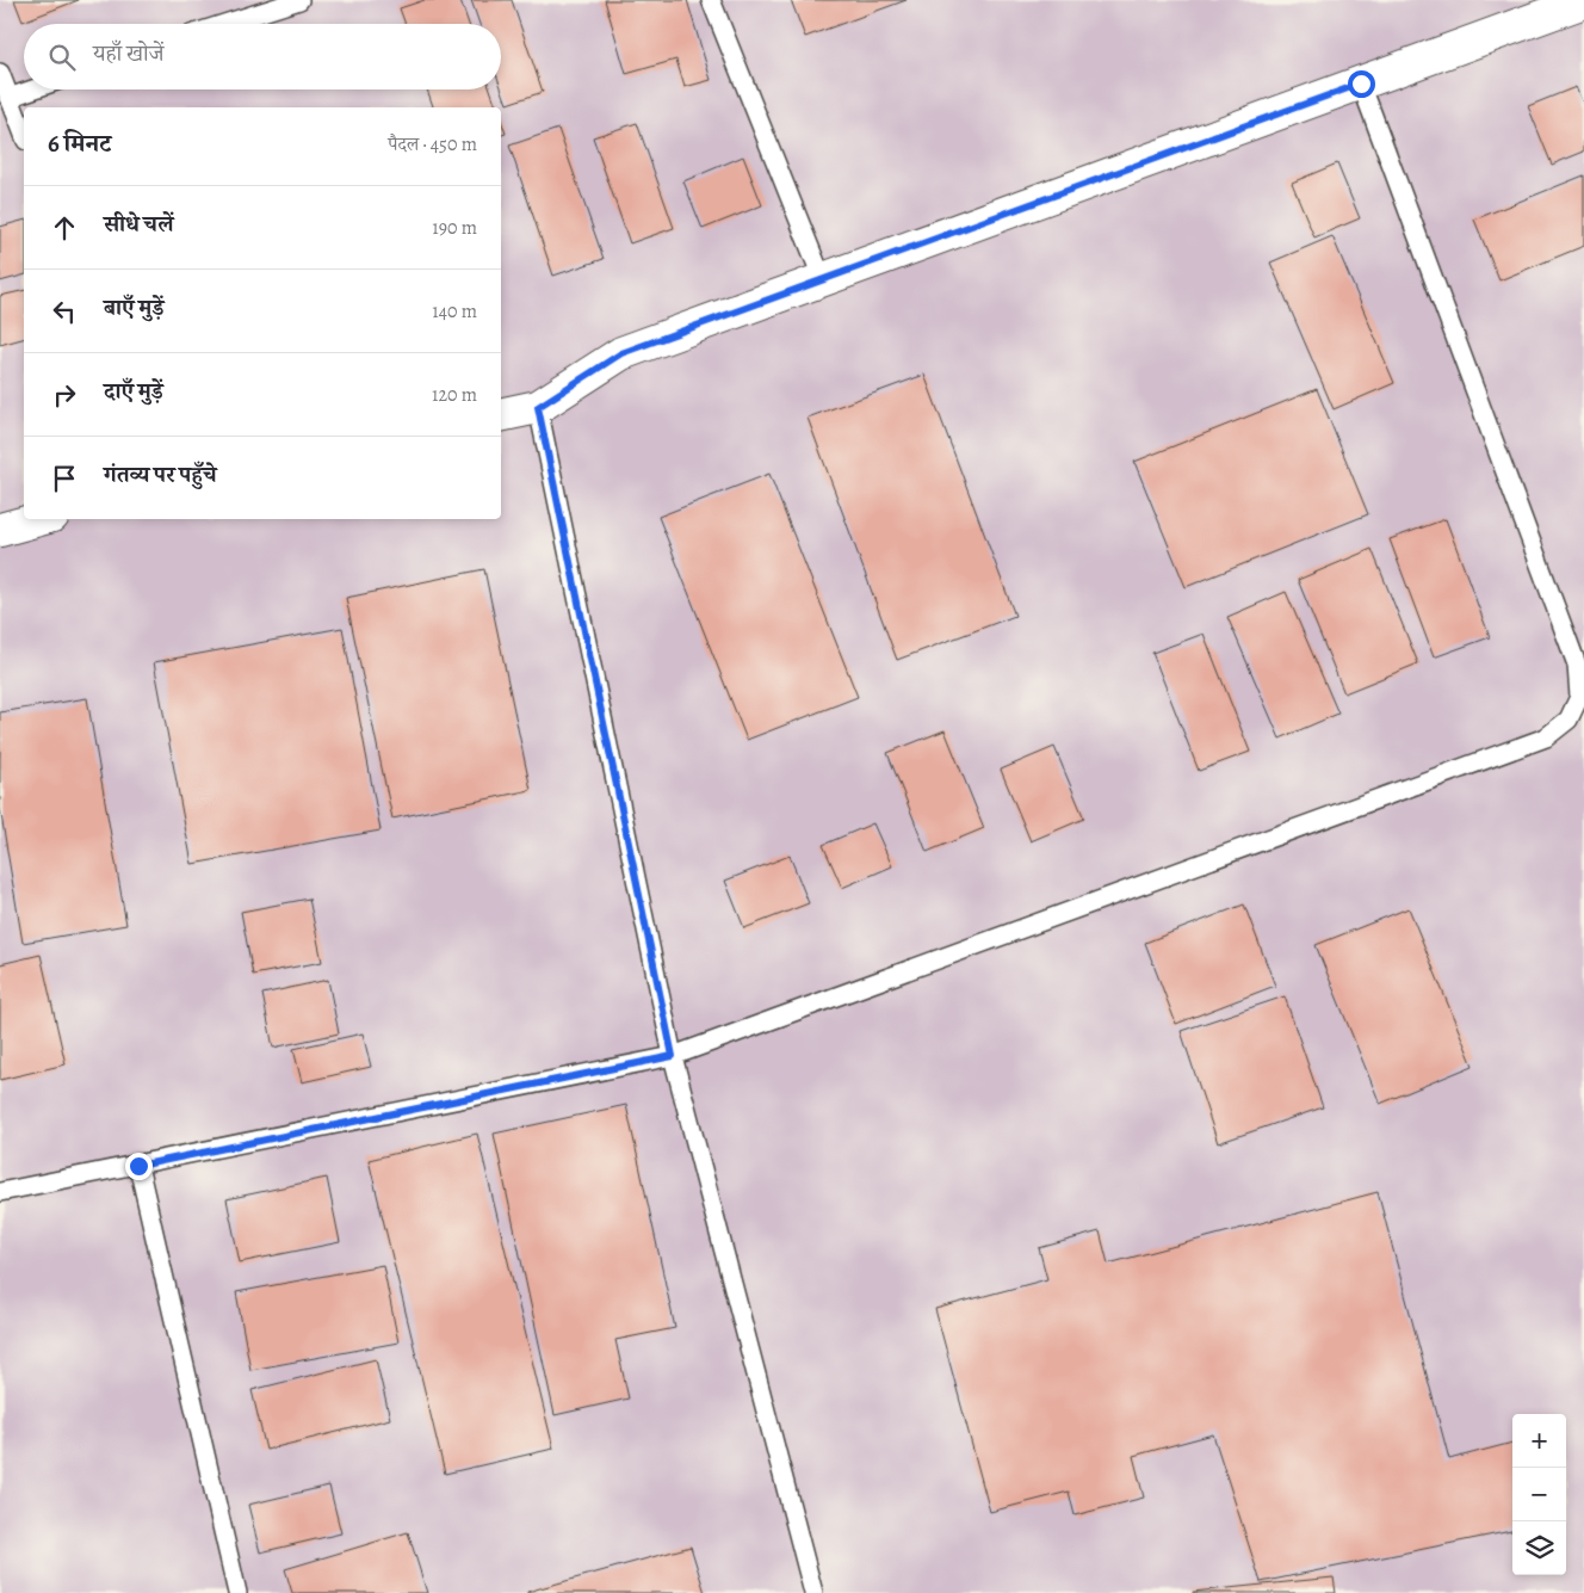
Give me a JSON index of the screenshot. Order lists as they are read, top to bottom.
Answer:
{
  "page": {
    "search": "यहाँ खोजें",
    "heading": ["6 मिनट", "पैदल · 450 m"],
    "list": [
      ["सीधे चलें", "190 m"],
      ["बाएँ मुड़ें", "140 m"],
      ["दाएँ मुड़ें", "120 m"],
      "गंतव्य पर पहुँचे"
    ],
    "map_buttons": ["+", "−"]
  }
}
